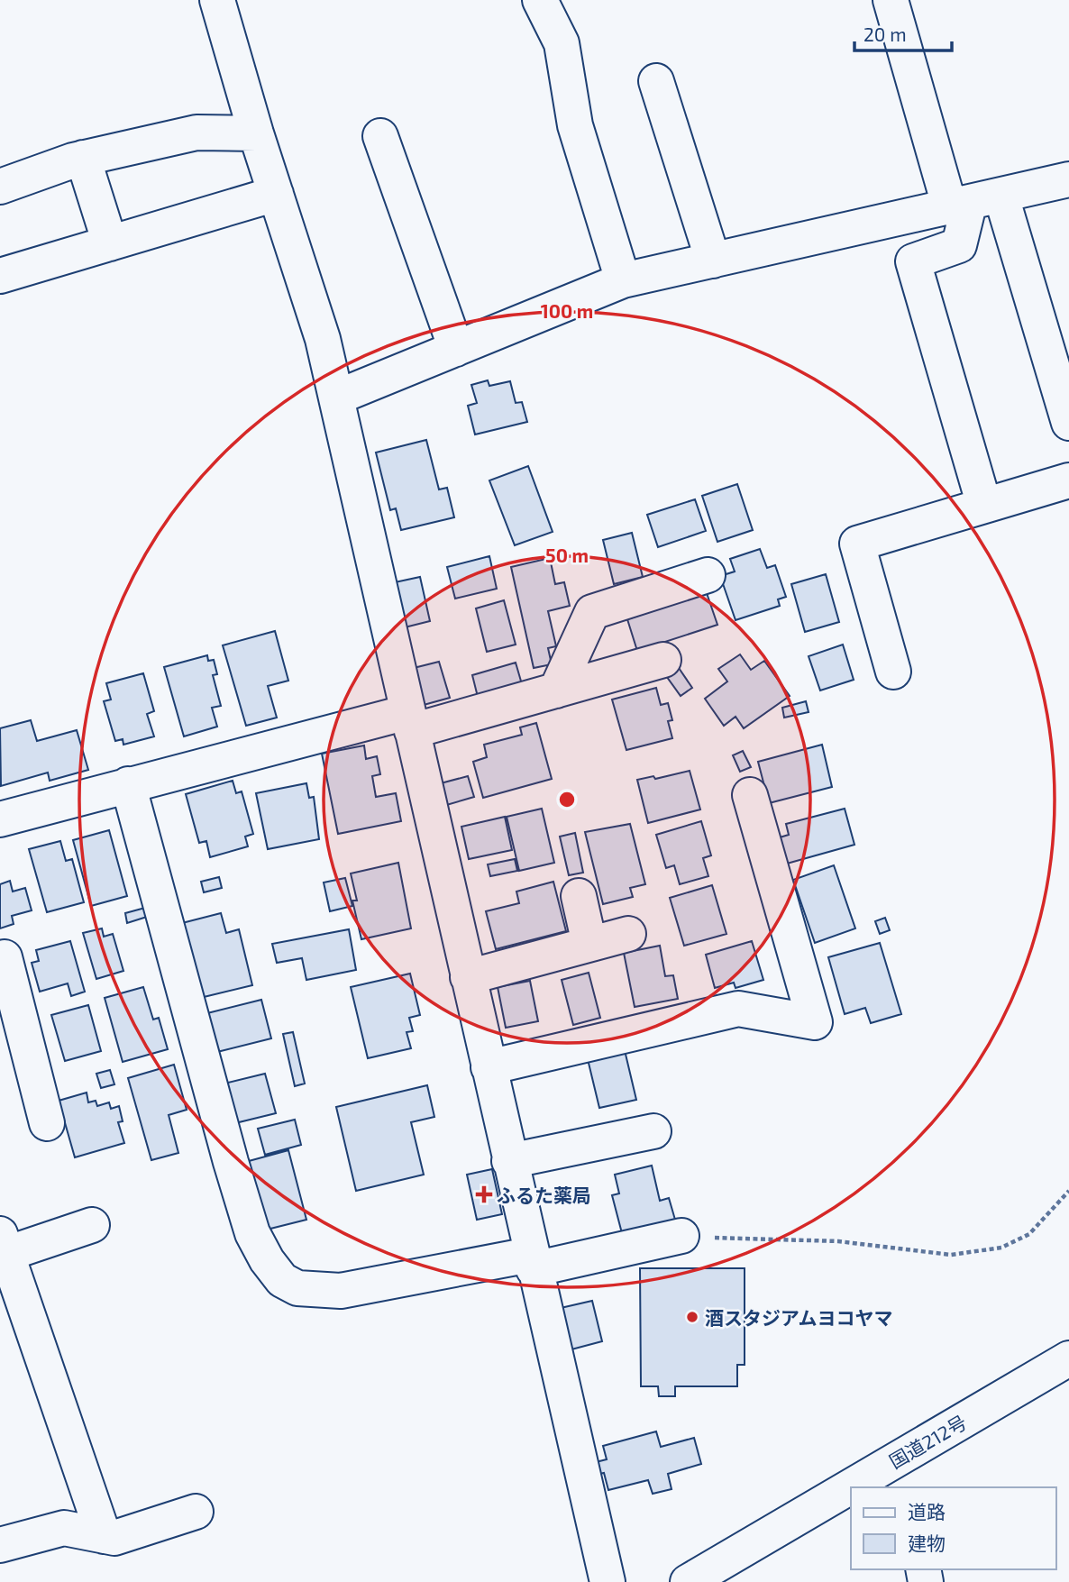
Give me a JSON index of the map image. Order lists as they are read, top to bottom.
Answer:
{
  "streets": {
    "main road": ["国道212号"]
  },
  "places": {
    "health": ["ふるた薬局"],
    "other": ["酒スタジアムヨコヤマ"]
  },
  "legend": ["道路", "建物"],
  "scale_bar": "20 m",
  "rings": ["100 m", "50 m"]
}
